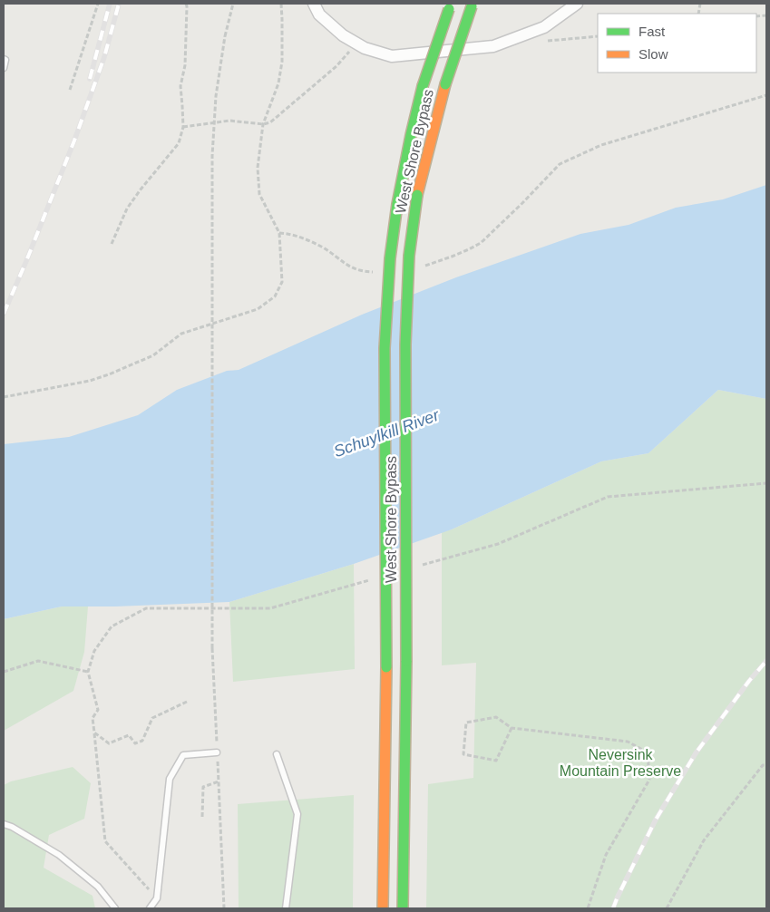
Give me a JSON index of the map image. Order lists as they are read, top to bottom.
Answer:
{
  "streets": {
    "highway": ["West Shore Bypass"]
  },
  "water": ["Schuylkill River"],
  "parks": ["Neversink Mountain Preserve"],
  "legend": ["Fast", "Slow"]
}
